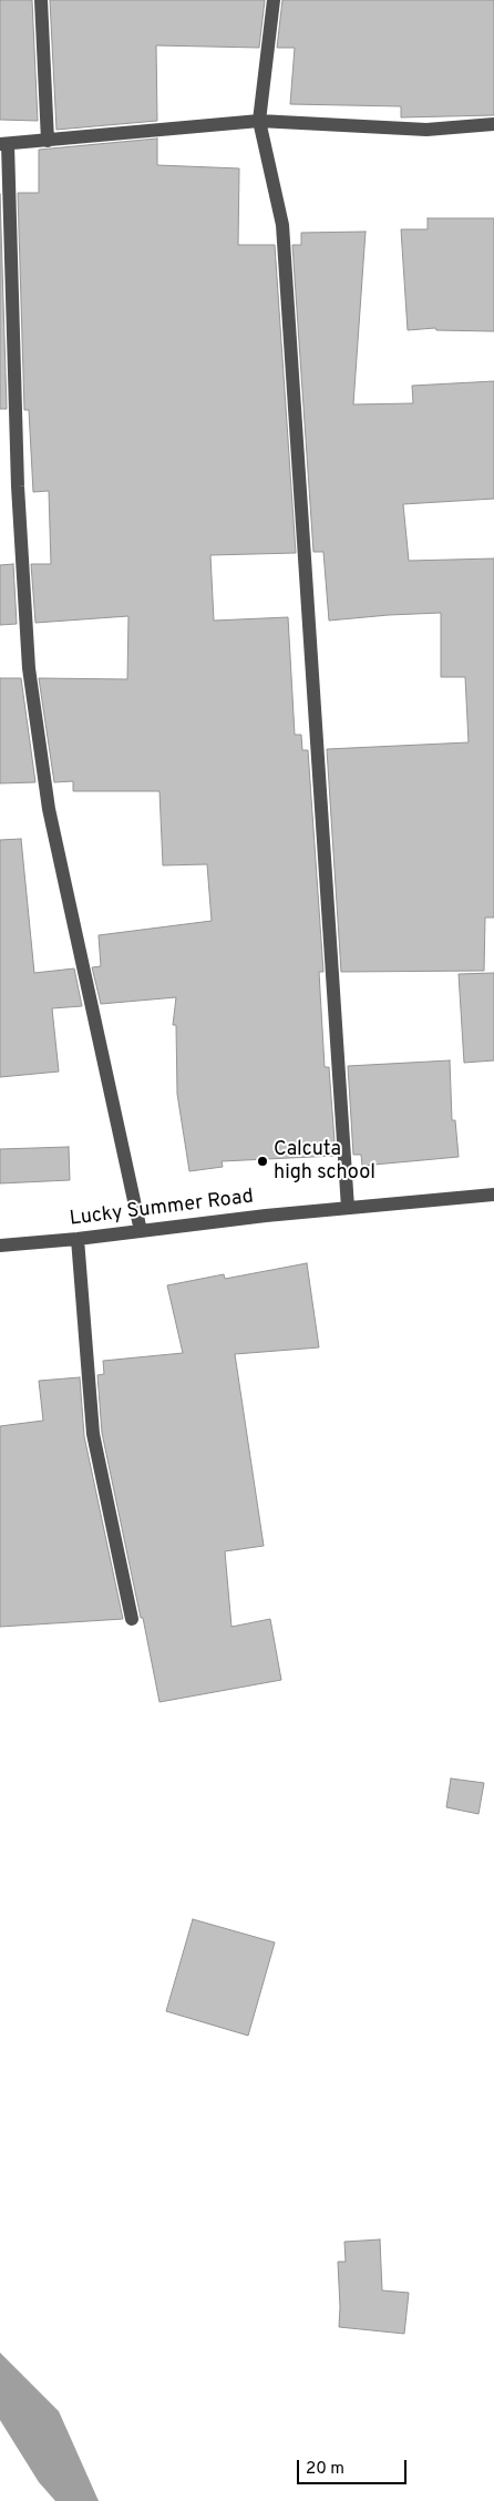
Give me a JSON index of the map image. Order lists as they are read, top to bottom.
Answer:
{
  "streets": {
    "street": ["Lucky Summer Road"]
  },
  "places": ["Calcuta high school"],
  "scale_bar": "20 m"
}
